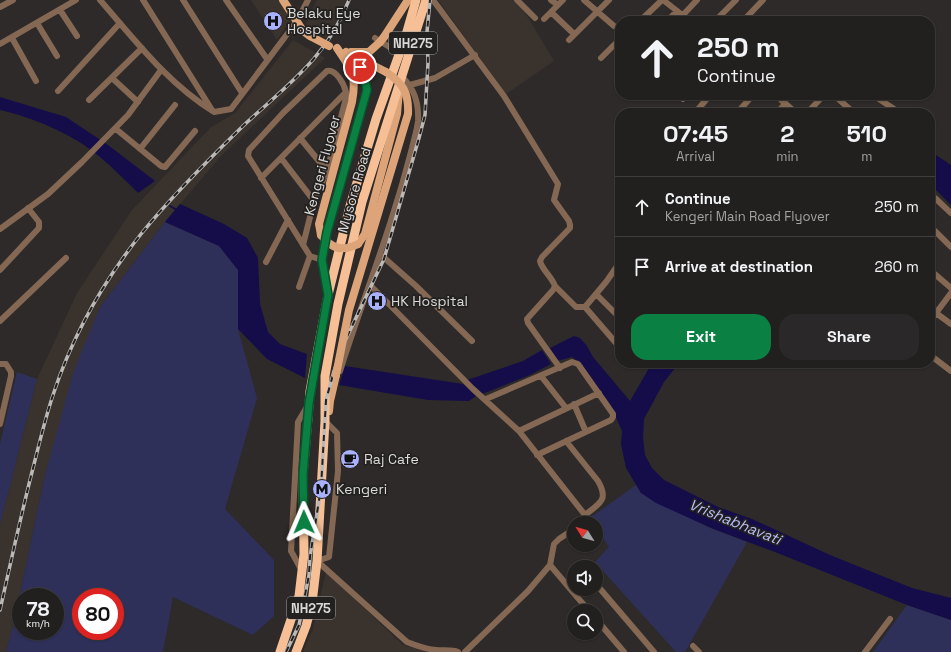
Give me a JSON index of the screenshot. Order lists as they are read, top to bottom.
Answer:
{
  "streets": {
    "highway": ["NH275", "Mysore Road"],
    "main road": ["Kengeri Flyover"]
  },
  "crossings": [
    ["Kengeri Flyover", "Mysore Road"]
  ],
  "water": ["Vrishabhavati"],
  "places": {
    "hospital": ["Belaku Eye Hospital", "HK Hospital"],
    "cafe": ["Raj Cafe"],
    "metro station": ["Kengeri"]
  },
  "north": "top left",
  "page": {
    "turn": ["250 m", "Continue"],
    "eta": [
      "07:45",
      "Arrival",
      "2",
      "min",
      "510",
      "m"
    ],
    "list": [
      {
        "name": "Continue",
        "note": "Kengeri Main Road Flyover",
        "value": "250 m"
      },
      {
        "name": "Arrive at destination",
        "value": "260 m"
      }
    ],
    "buttons": ["Exit", "Share"],
    "speed": "78 km/h",
    "limit": "80"
  }
}
